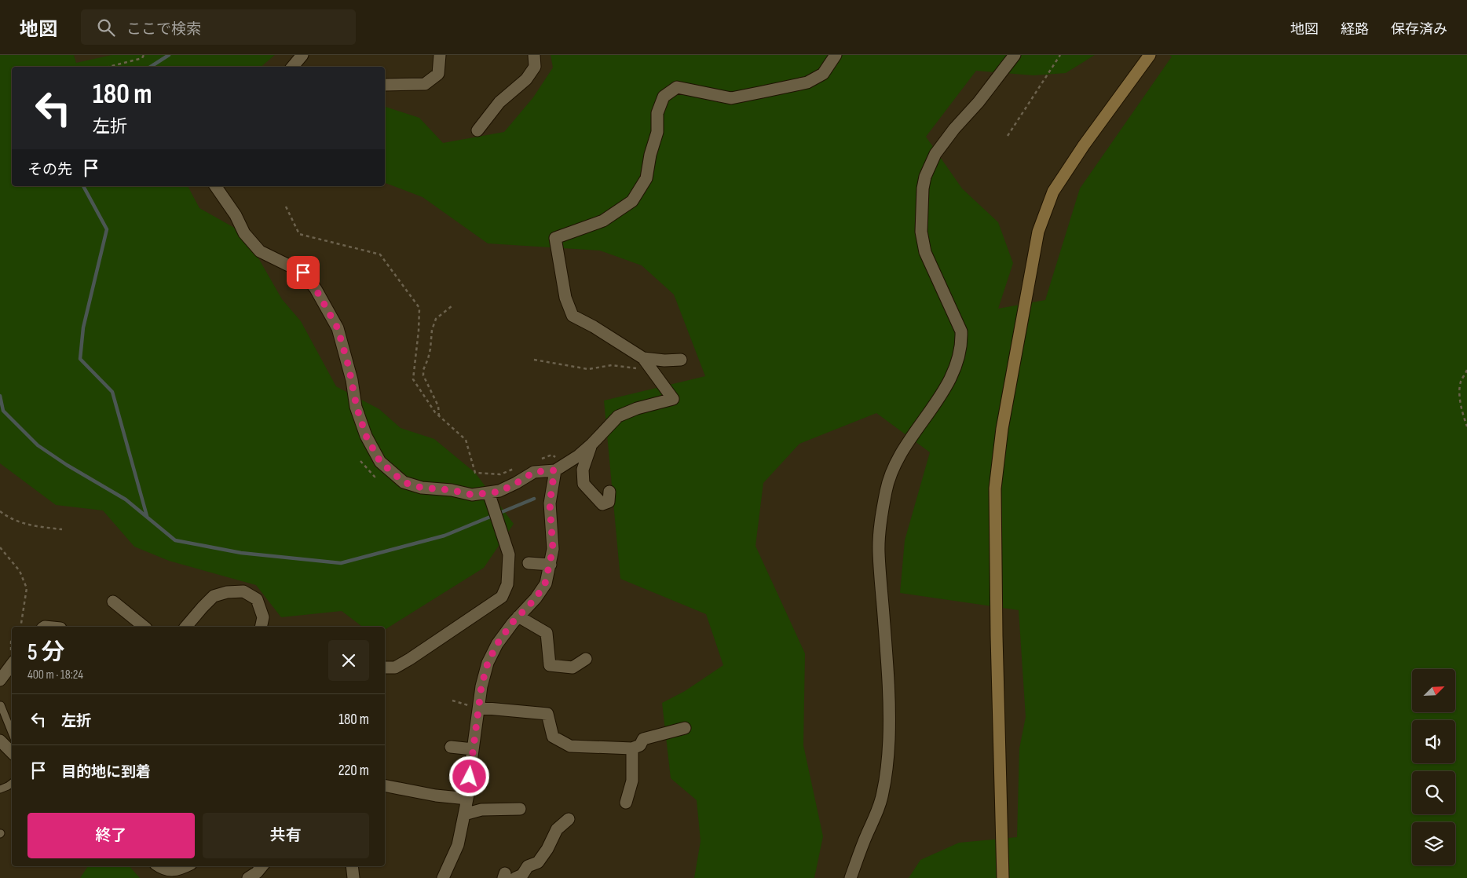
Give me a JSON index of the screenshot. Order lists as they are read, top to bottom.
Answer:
{
  "north": "top right",
  "page": {
    "header": "地図",
    "search": "ここで検索",
    "nav": ["地図", "経路", "保存済み"],
    "turn": ["180 m", "左折"],
    "then": "その先",
    "heading": ["5 分", "400 m · 18:24"],
    "list": [
      {
        "name": "左折",
        "value": "180 m"
      },
      {
        "name": "目的地に到着",
        "value": "220 m"
      }
    ],
    "buttons": ["終了", "共有"]
  }
}
